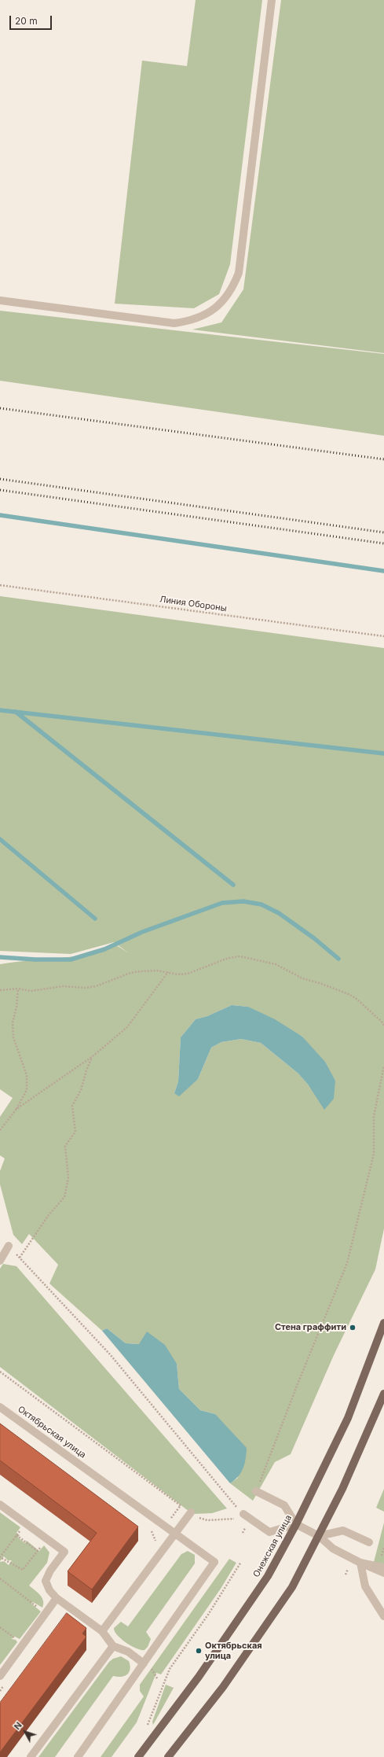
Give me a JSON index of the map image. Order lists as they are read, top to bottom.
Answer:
{
  "streets": {
    "main road": ["Онежская улица"],
    "street": ["Октябрьская улица"],
    "path": ["Линия Обороны"]
  },
  "places": ["Стена граффити", "Октябрьская улица"],
  "scale_bar": "20 m",
  "north": "top left"
}
